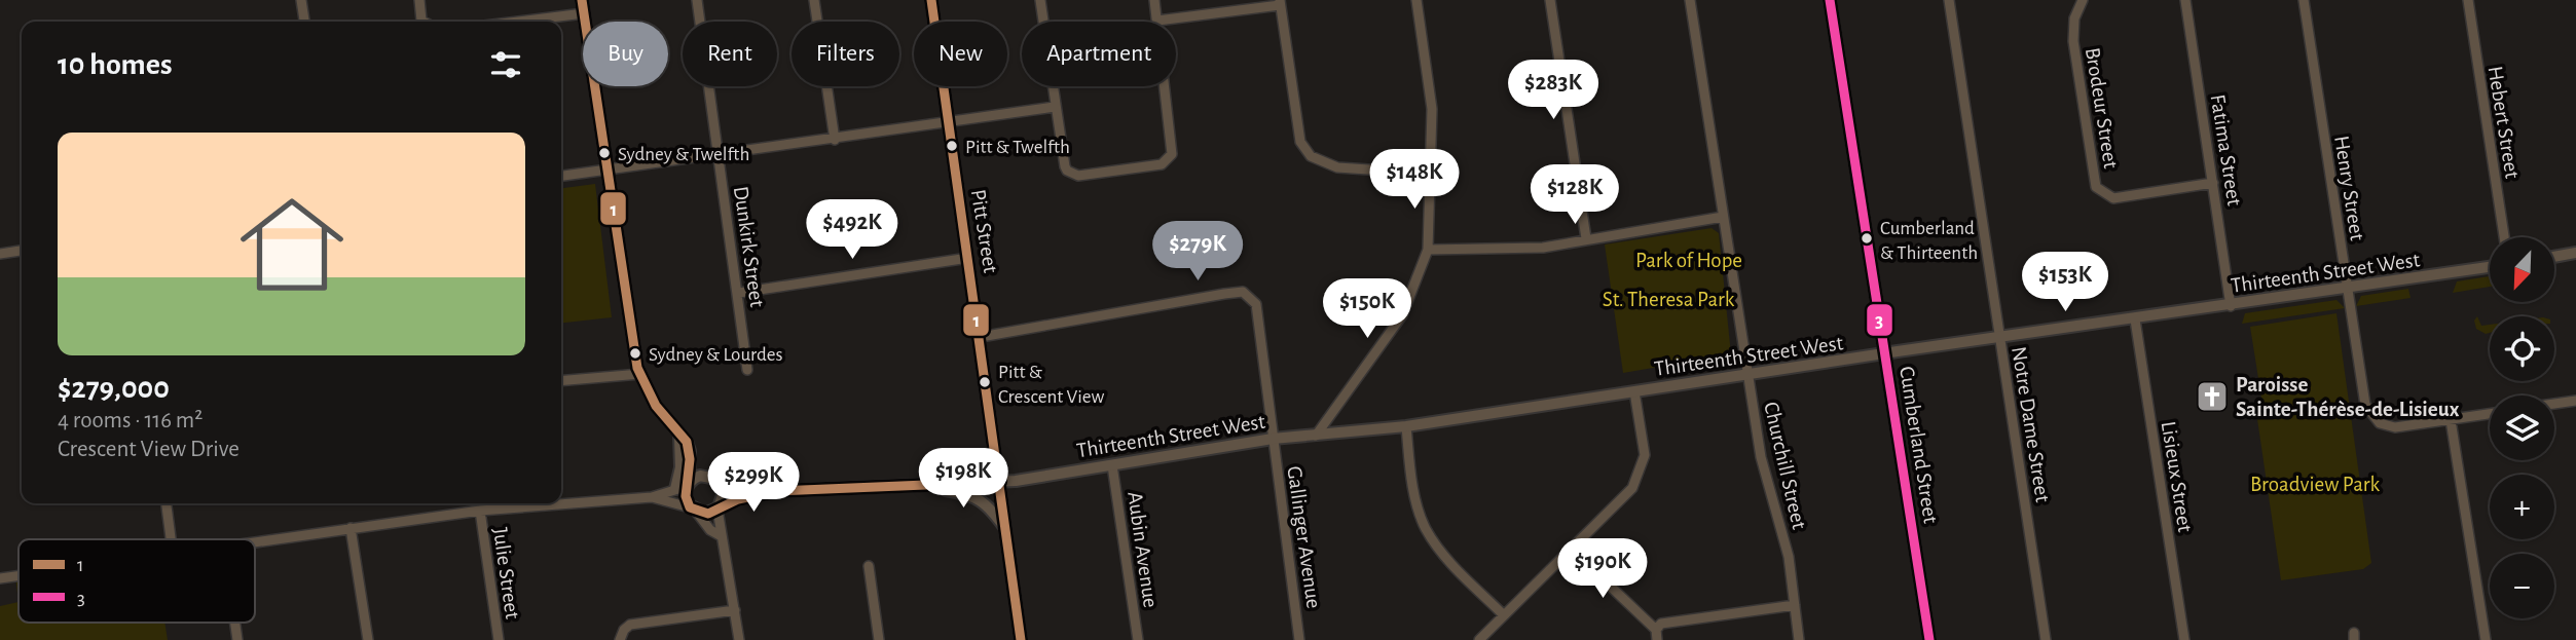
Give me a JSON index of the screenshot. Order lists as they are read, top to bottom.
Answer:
{
  "streets": {
    "street": [
      "Brodeur Street",
      "Hebert Street",
      "Fatima Street",
      "Henry Street",
      "Pitt Street",
      "Dunkirk Street",
      "Thirteenth Street West",
      "Notre Dame Street",
      "Cumberland Street",
      "Churchill Street",
      "Lisieux Street",
      "Gallinger Avenue",
      "Aubin Avenue",
      "Julie Street"
    ]
  },
  "crossings": [
    ["Brodeur Street", "Fatima Street"],
    ["Fatima Street", "Thirteenth Street West"],
    ["Henry Street", "Thirteenth Street West"],
    ["Pitt Street", "Thirteenth Street West"],
    ["Pitt Street", "Gallinger Avenue"],
    ["Thirteenth Street West", "Notre Dame Street"],
    ["Thirteenth Street West", "Cumberland Street"],
    ["Thirteenth Street West", "Churchill Street"],
    ["Thirteenth Street West", "Lisieux Street"],
    ["Thirteenth Street West", "Gallinger Avenue"],
    ["Thirteenth Street West", "Aubin Avenue"]
  ],
  "parks": ["Park of Hope", "St. Theresa Park", "Broadview Park"],
  "places": {
    "other": [
      "Pitt & Twelfth",
      "Sydney & Twelfth",
      "Cumberland & Thirteenth",
      "Sydney & Lourdes",
      "Pitt & Crescent View"
    ],
    "church": ["Paroisse Sainte-Thérèse-de-Lisieux"]
  },
  "lines": ["transit line 1", "transit line 3"],
  "legend": ["1", "3"],
  "north": "bottom left",
  "page": {
    "chip": [
      "Buy",
      "Rent",
      "Filters",
      "New",
      "Apartment"
    ],
    "heading": "10 homes",
    "price": [
      "$283K",
      "$148K",
      "$128K",
      "$492K",
      "$279K",
      "$153K",
      "$150K",
      "$198K",
      "$299K",
      "$190K"
    ],
    "list": [
      {
        "name": "$279,000",
        "note": "4 rooms · 116 m² · Crescent View Drive"
      }
    ],
    "map_buttons": ["+", "−"]
  }
}
